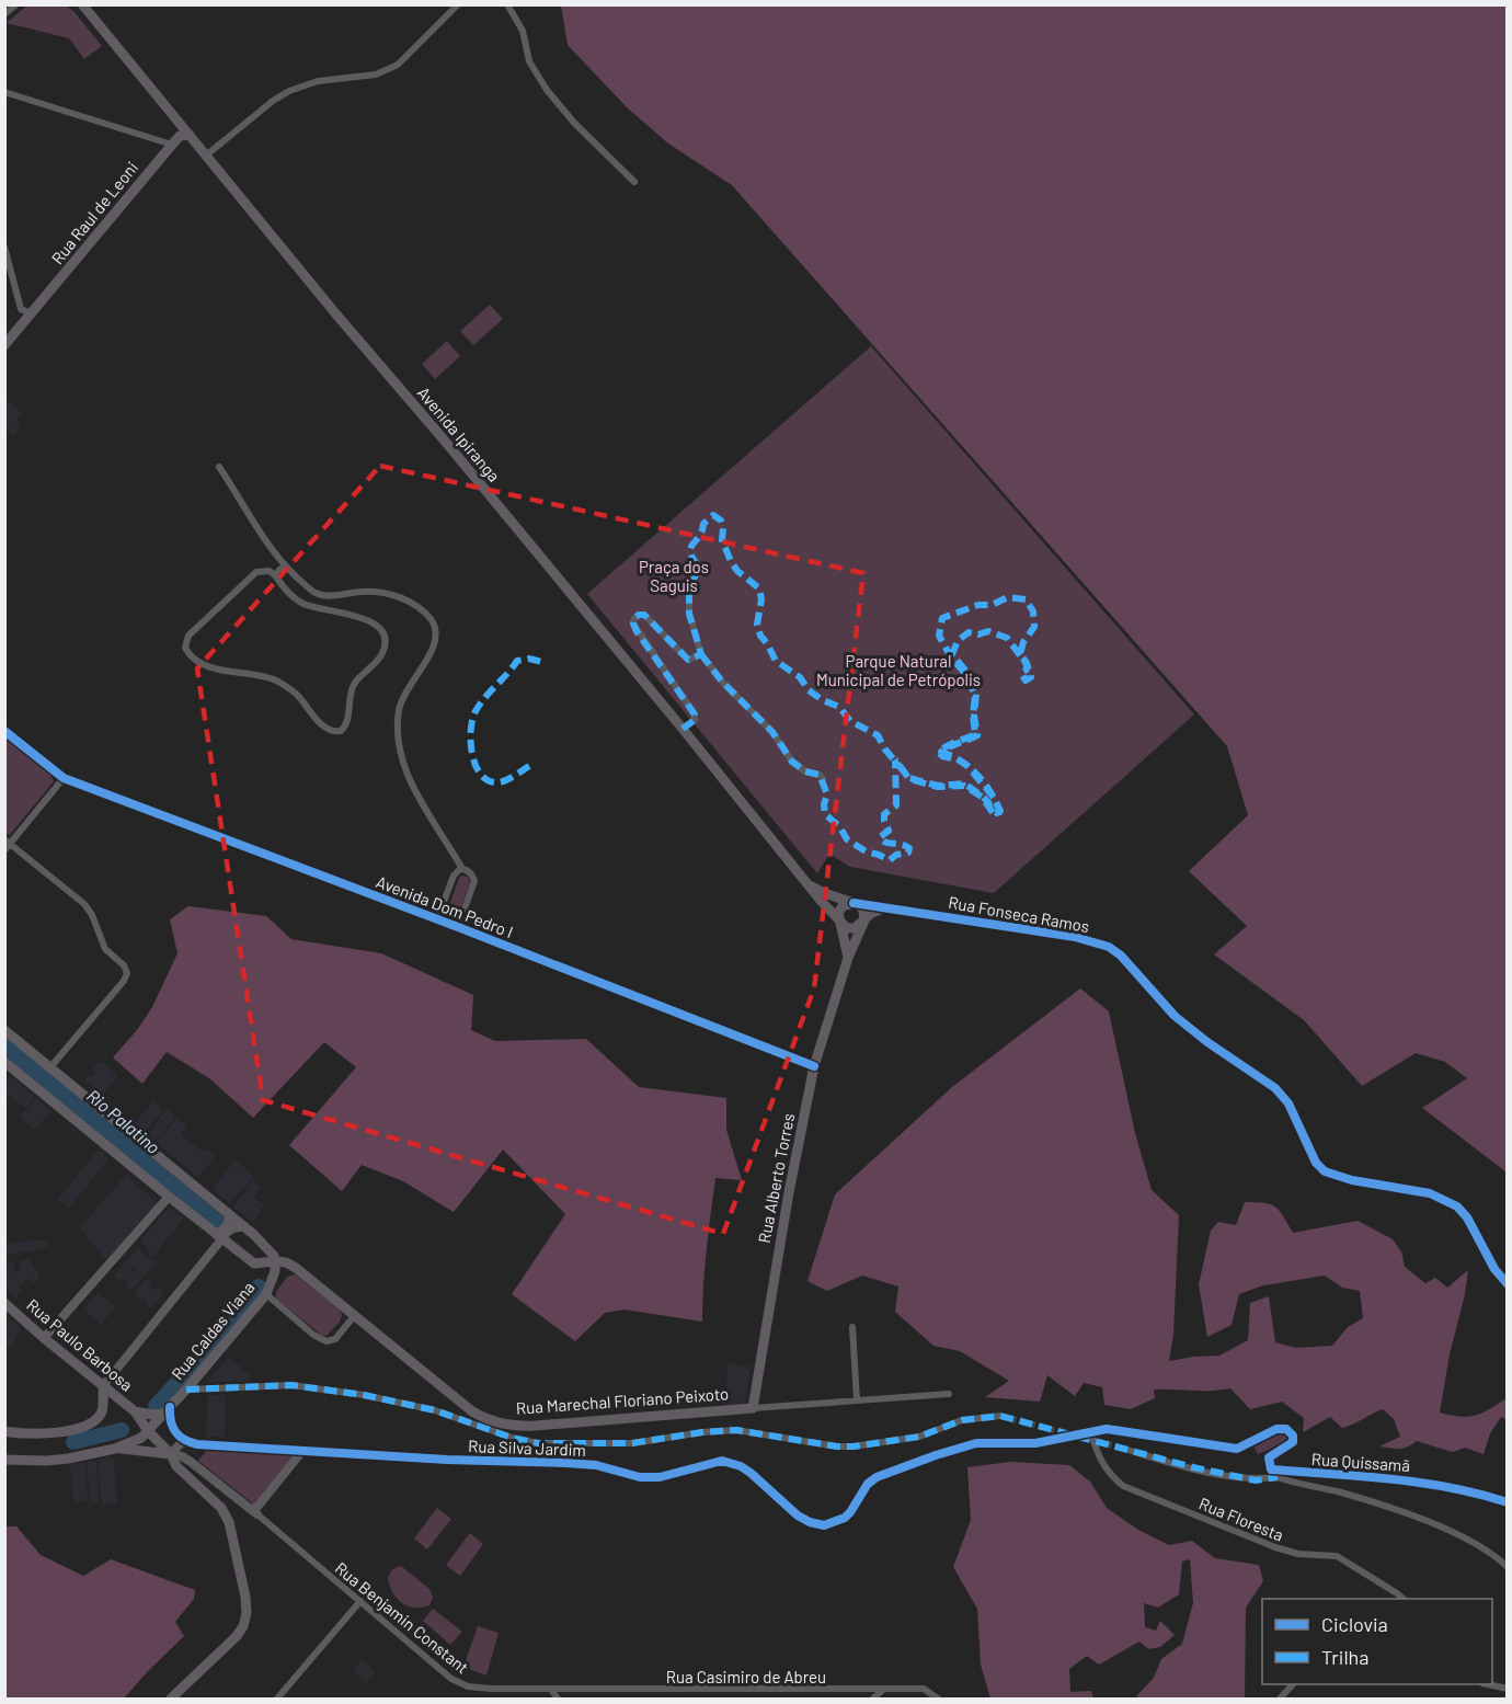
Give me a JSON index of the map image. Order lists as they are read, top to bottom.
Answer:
{
  "streets": {
    "main road": [
      "Rua Raul de Leoni",
      "Avenida Ipiranga",
      "Rua Alberto Torres",
      "Rua Caldas Viana",
      "Rua Paulo Barbosa",
      "Rua Marechal Floriano Peixoto"
    ],
    "street": [
      "Avenida Dom Pedro I",
      "Rua Fonseca Ramos",
      "Rua Silva Jardim",
      "Rua Quissamã",
      "Rua Floresta",
      "Rua Benjamin Constant",
      "Rua Casimiro de Abreu"
    ]
  },
  "crossings": [
    ["Rua Raul de Leoni", "Avenida Ipiranga"],
    ["Avenida Ipiranga", "Rua Fonseca Ramos"],
    ["Avenida Ipiranga", "Rua Alberto Torres"],
    ["Avenida Dom Pedro I", "Rua Alberto Torres"],
    ["Rua Fonseca Ramos", "Rua Alberto Torres"],
    ["Rua Alberto Torres", "Rua Marechal Floriano Peixoto"],
    ["Rua Caldas Viana", "Rua Marechal Floriano Peixoto"],
    ["Rua Silva Jardim", "Rua Quissamã"],
    ["Rua Silva Jardim", "Rua Floresta"],
    ["Rua Quissamã", "Rua Floresta"],
    ["Rua Benjamin Constant", "Rua Casimiro de Abreu"]
  ],
  "water": ["Rio Palatino"],
  "parks": ["Praça dos Saguis", "Parque Natural Municipal de Petrópolis"],
  "legend": ["Ciclovia", "Trilha"]
}
